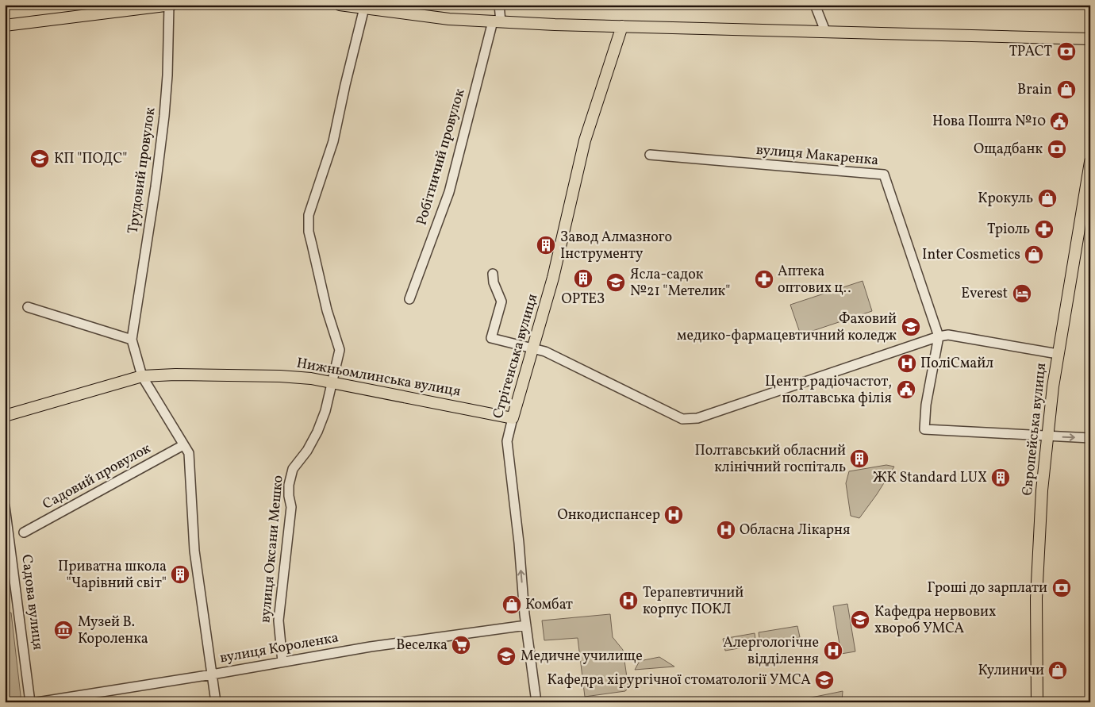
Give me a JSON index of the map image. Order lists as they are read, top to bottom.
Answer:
{
  "streets": {
    "main road": ["Стрітенська вулиця", "Нижньомлинська вулиця", "Європейська вулиця"],
    "street": [
      "вулиця Макаренка",
      "Робітничий провулок",
      "Трудовий провулок",
      "Садовий провулок",
      "вулиця Оксани Мешко",
      "Садова вулиця",
      "вулиця Короленка"
    ]
  },
  "crossings": [
    ["Стрітенська вулиця", "Нижньомлинська вулиця"],
    ["Стрітенська вулиця", "вулиця Короленка"],
    ["Нижньомлинська вулиця", "вулиця Оксани Мешко"],
    ["вулиця Оксани Мешко", "вулиця Короленка"]
  ],
  "places": {
    "bank": ["ТРАСТ", "Ощадбанк", "Гроші до зарплати"],
    "shop": [
      "Brain",
      "Крокуль",
      "Inter Cosmetics",
      "Комбат",
      "Кулиничи"
    ],
    "public building": ["Нова Пошта №10", "Центр радіочастот, полтавська філія"],
    "school or university": [
      "КП \"ПОДС\"",
      "Ясла-садок №21 \"Метелик\"",
      "Фаховий медико-фармацевтичний коледж",
      "Кафедра нервових хвороб УМСА",
      "Медичне училище",
      "Кафедра хірургічної стоматології УМСА"
    ],
    "pharmacy": ["Тріоль", "Аптека оптових ц‥"],
    "building": [
      "Завод Алмазного Інструменту",
      "ОРТЕЗ",
      "Полтавський обласний клінічний госпіталь",
      "ЖК Standard LUX",
      "Приватна школа \"Чарівний світ\""
    ],
    "hotel": ["Everest"],
    "hospital": [
      "ПоліСмайл",
      "Онкодиспансер",
      "Обласна Лікарня",
      "Терапевтичний корпус ПОКЛ",
      "Алергологічне відділення"
    ],
    "museum": ["Музей В. Короленка"],
    "supermarket": ["Веселка"]
  }
}
